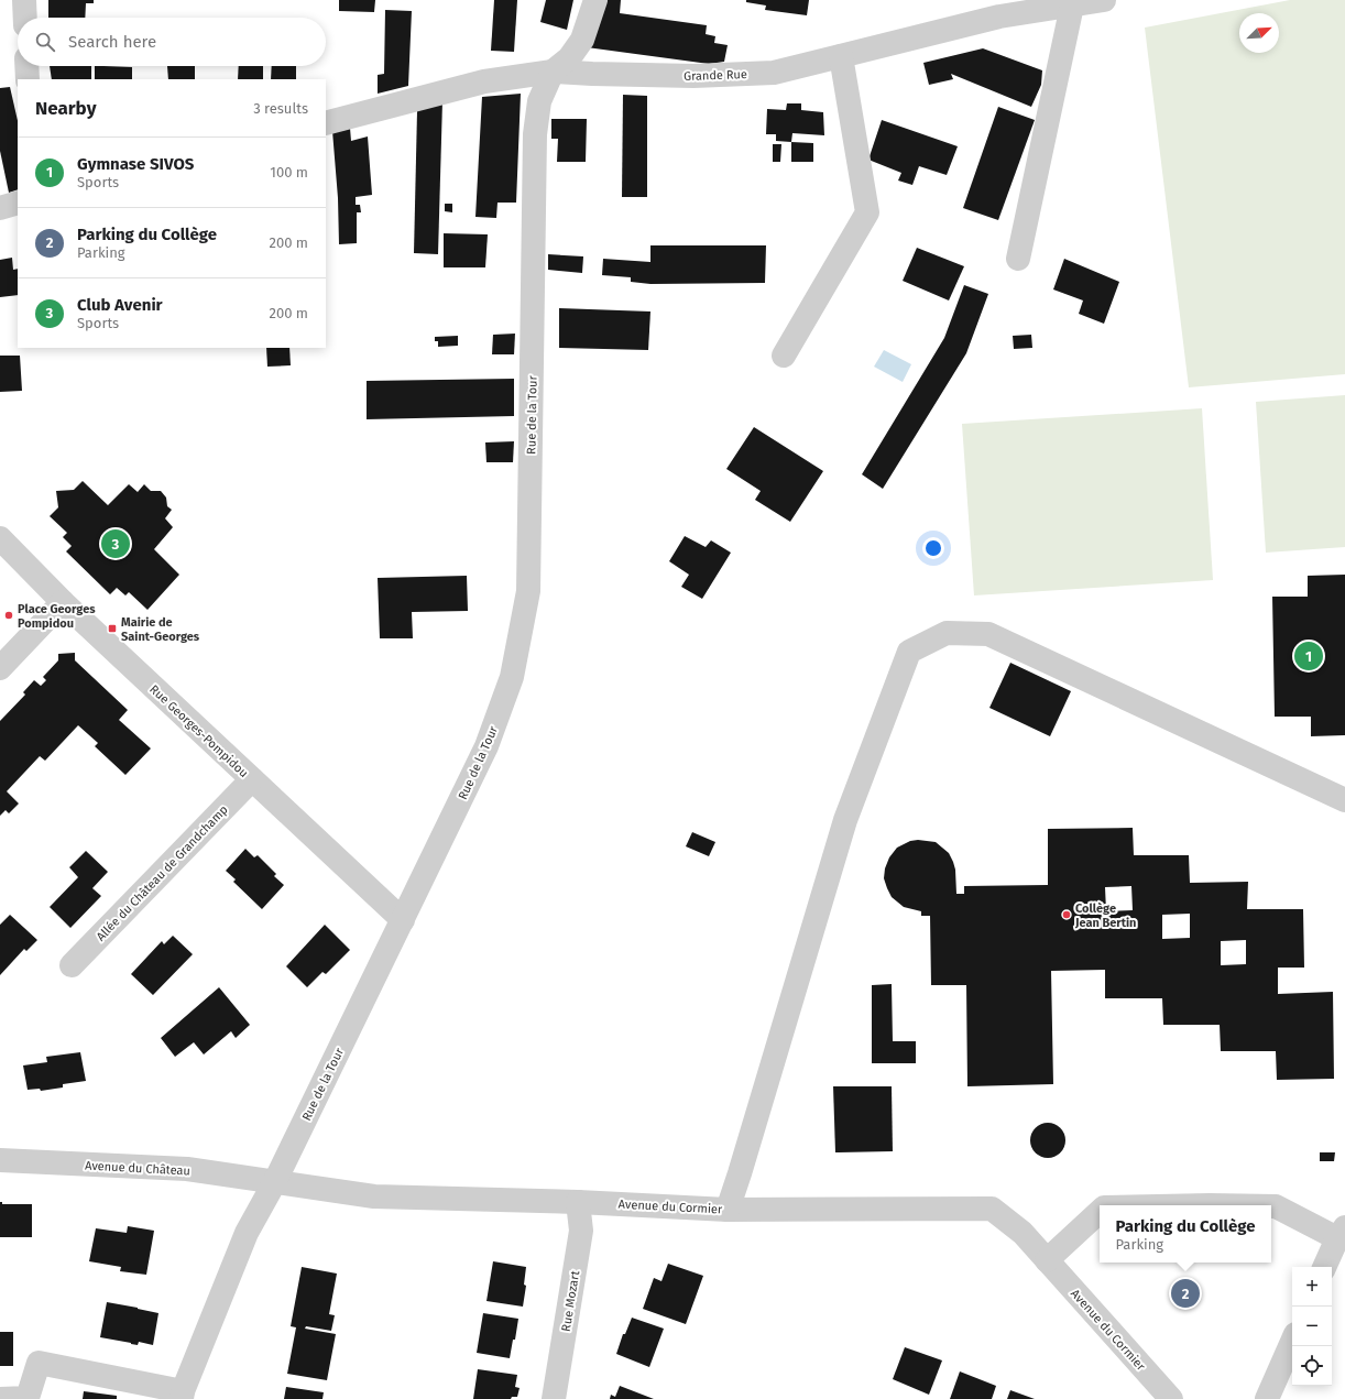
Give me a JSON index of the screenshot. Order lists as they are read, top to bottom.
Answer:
{
  "streets": {
    "street": [
      "Grande Rue",
      "Rue de la Tour",
      "Rue Georges-Pompidou",
      "Allée du Château de Grandchamp",
      "Avenue du Château",
      "Avenue du Cormier",
      "Rue Mozart"
    ]
  },
  "crossings": [
    ["Grande Rue", "Rue de la Tour"],
    ["Rue de la Tour", "Rue Georges-Pompidou"],
    ["Rue de la Tour", "Avenue du Château"],
    ["Rue de la Tour", "Avenue du Cormier"],
    ["Rue Georges-Pompidou", "Allée du Château de Grandchamp"],
    ["Avenue du Château", "Avenue du Cormier"],
    ["Avenue du Cormier", "Rue Mozart"]
  ],
  "places": {
    "other": ["Place Georges Pompidou", "Collège Jean Bertin"],
    "transit": ["Mairie de Saint-Georges"]
  },
  "north": "top right",
  "page": {
    "search": "Search here",
    "heading": ["Nearby", "3 results"],
    "list": [
      {
        "mark": "1",
        "name": "Gymnase SIVOS",
        "note": "Sports",
        "value": "100 m"
      },
      {
        "mark": "2",
        "name": "Parking du Collège",
        "note": "Parking",
        "value": "200 m"
      },
      {
        "mark": "3",
        "name": "Club Avenir",
        "note": "Sports",
        "value": "200 m"
      }
    ],
    "pins": ["3", "1", "2"],
    "popup": ["Parking du Collège", "Parking"],
    "map_buttons": ["+", "−"]
  }
}
